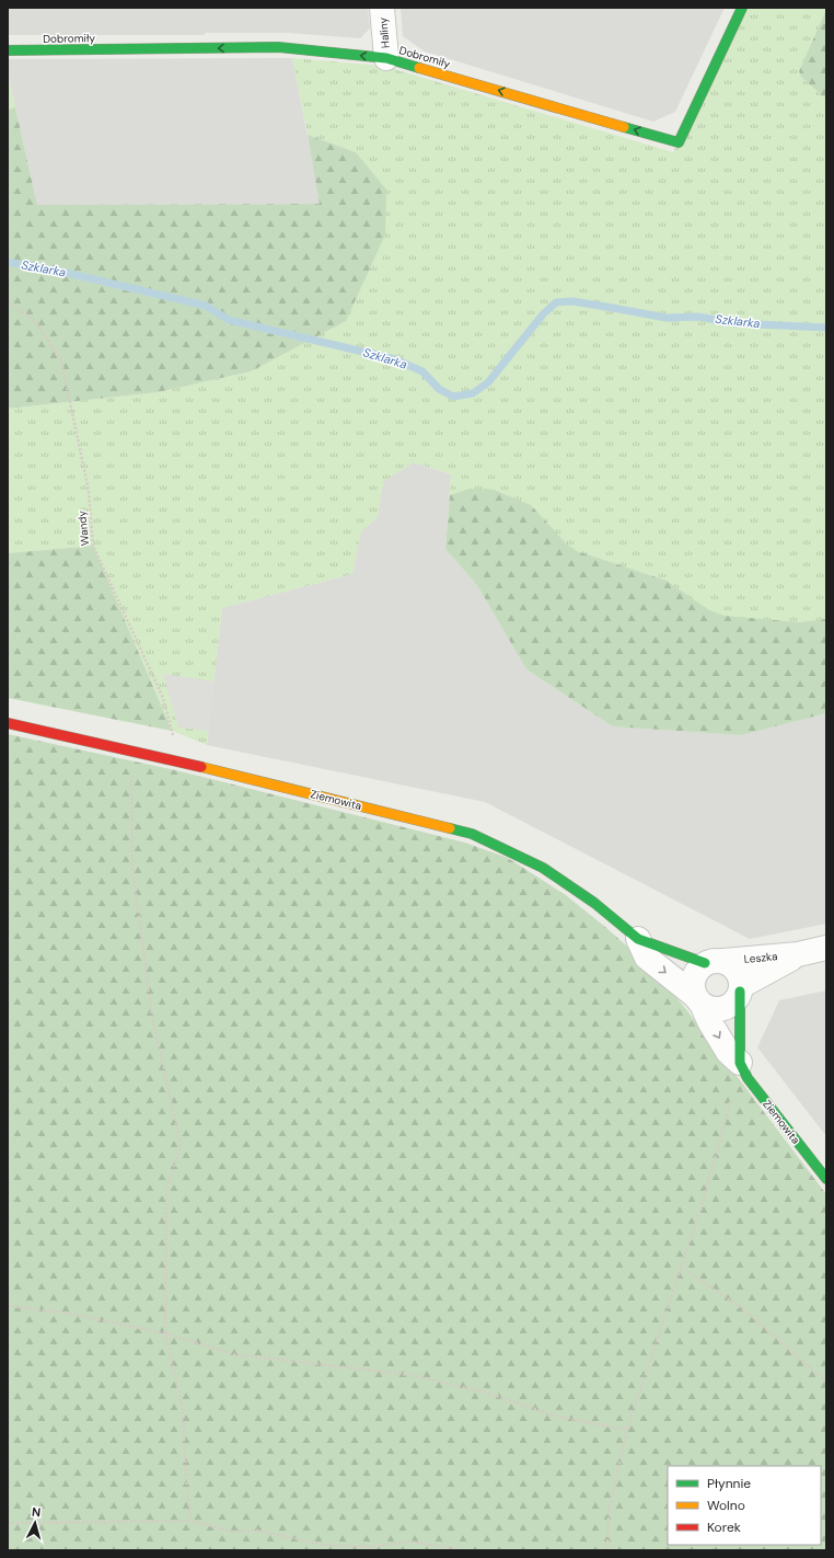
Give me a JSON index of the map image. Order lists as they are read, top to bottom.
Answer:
{
  "streets": {
    "street": [
      "Haliny",
      "Dobromiły",
      "Ziemowita",
      "Leszka"
    ],
    "path": ["Wandy"]
  },
  "crossings": [
    ["Haliny", "Dobromiły"],
    ["Wandy", "Ziemowita"],
    ["Ziemowita", "Leszka"]
  ],
  "one_way": ["Dobromiły"],
  "water": ["Szklarka"],
  "legend": ["Płynnie", "Wolno", "Korek"],
  "north": "top"
}
